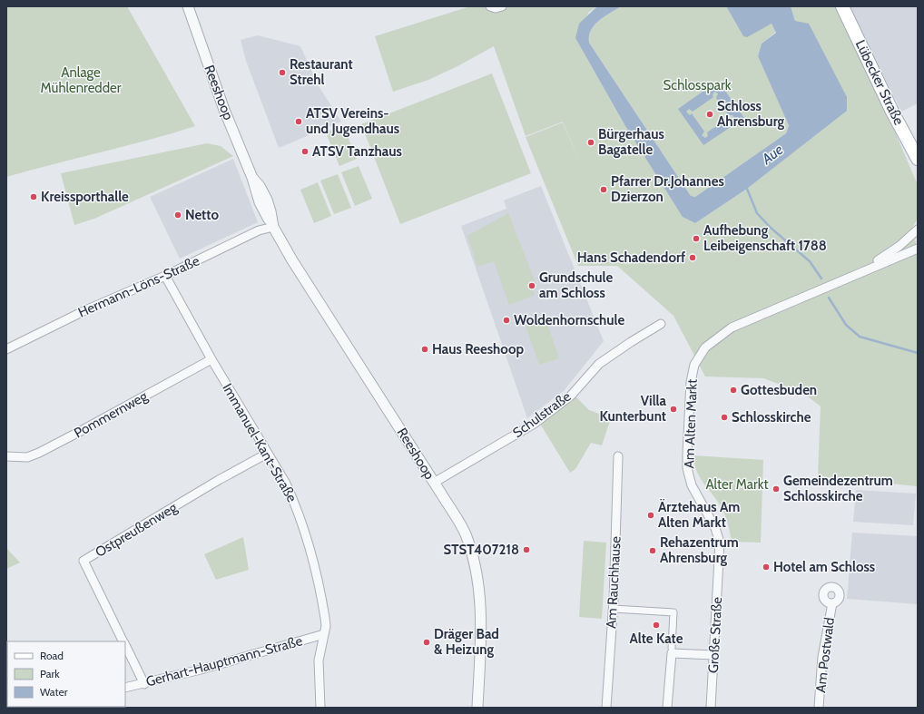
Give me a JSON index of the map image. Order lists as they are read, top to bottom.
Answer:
{
  "streets": {
    "main road": ["Lübecker Straße"],
    "street": [
      "Reeshoop",
      "Hermann-Löns-Straße",
      "Pommernweg",
      "Schulstraße",
      "Am Alten Markt",
      "Immanuel-Kant-Straße",
      "Ostpreußenweg",
      "Am Rauchhause",
      "Große Straße",
      "Am Postwald",
      "Gerhart-Hauptmann-Straße"
    ]
  },
  "crossings": [
    ["Reeshoop", "Hermann-Löns-Straße"],
    ["Reeshoop", "Schulstraße"],
    ["Hermann-Löns-Straße", "Immanuel-Kant-Straße"],
    ["Pommernweg", "Immanuel-Kant-Straße"],
    ["Am Alten Markt", "Große Straße"],
    ["Immanuel-Kant-Straße", "Ostpreußenweg"],
    ["Immanuel-Kant-Straße", "Gerhart-Hauptmann-Straße"],
    ["Ostpreußenweg", "Gerhart-Hauptmann-Straße"]
  ],
  "water": ["Aue"],
  "parks": ["Anlage Mühlenredder", "Schlosspark", "Alter Markt"],
  "places": [
    "Restaurant Strehl",
    "Schloss Ahrensburg",
    "ATSV Vereins- und Jugendhaus",
    "Bürgerhaus Bagatelle",
    "ATSV Tanzhaus",
    "Pfarrer Dr.Johannes Dzierzon",
    "Kreissporthalle",
    "Netto",
    "Aufhebung Leibeigenschaft 1788",
    "Hans Schadendorf",
    "Grundschule am Schloss",
    "Woldenhornschule",
    "Haus Reeshoop",
    "Gottesbuden",
    "Villa Kunterbunt",
    "Schlosskirche",
    "Gemeindezentrum Schlosskirche",
    "Ärztehaus Am Alten Markt",
    "STST407218",
    "Rehazentrum Ahrensburg",
    "Hotel am Schloss",
    "Alte Kate",
    "Dräger Bad & Heizung"
  ],
  "legend": ["Road", "Park", "Water"]
}
